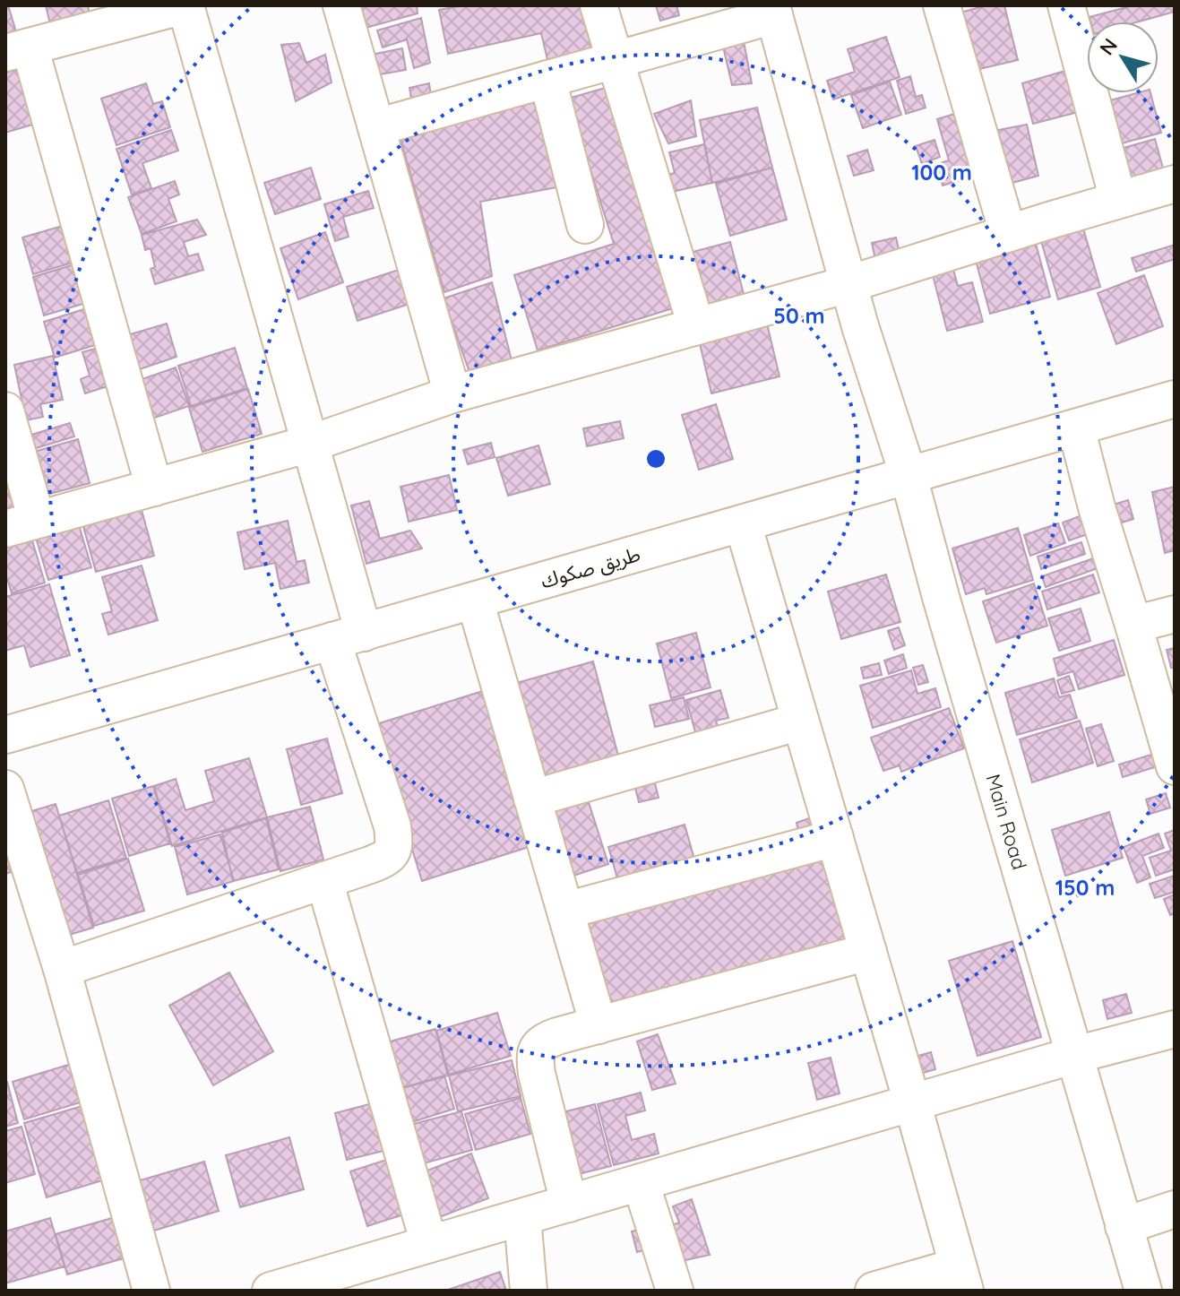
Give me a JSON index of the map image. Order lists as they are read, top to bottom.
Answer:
{
  "streets": {
    "street": ["طريق صكوك", "Main Road"]
  },
  "crossings": [
    ["طريق صكوك", "Main Road"]
  ],
  "north": "top left",
  "rings": ["100 m", "50 m", "150 m"]
}
